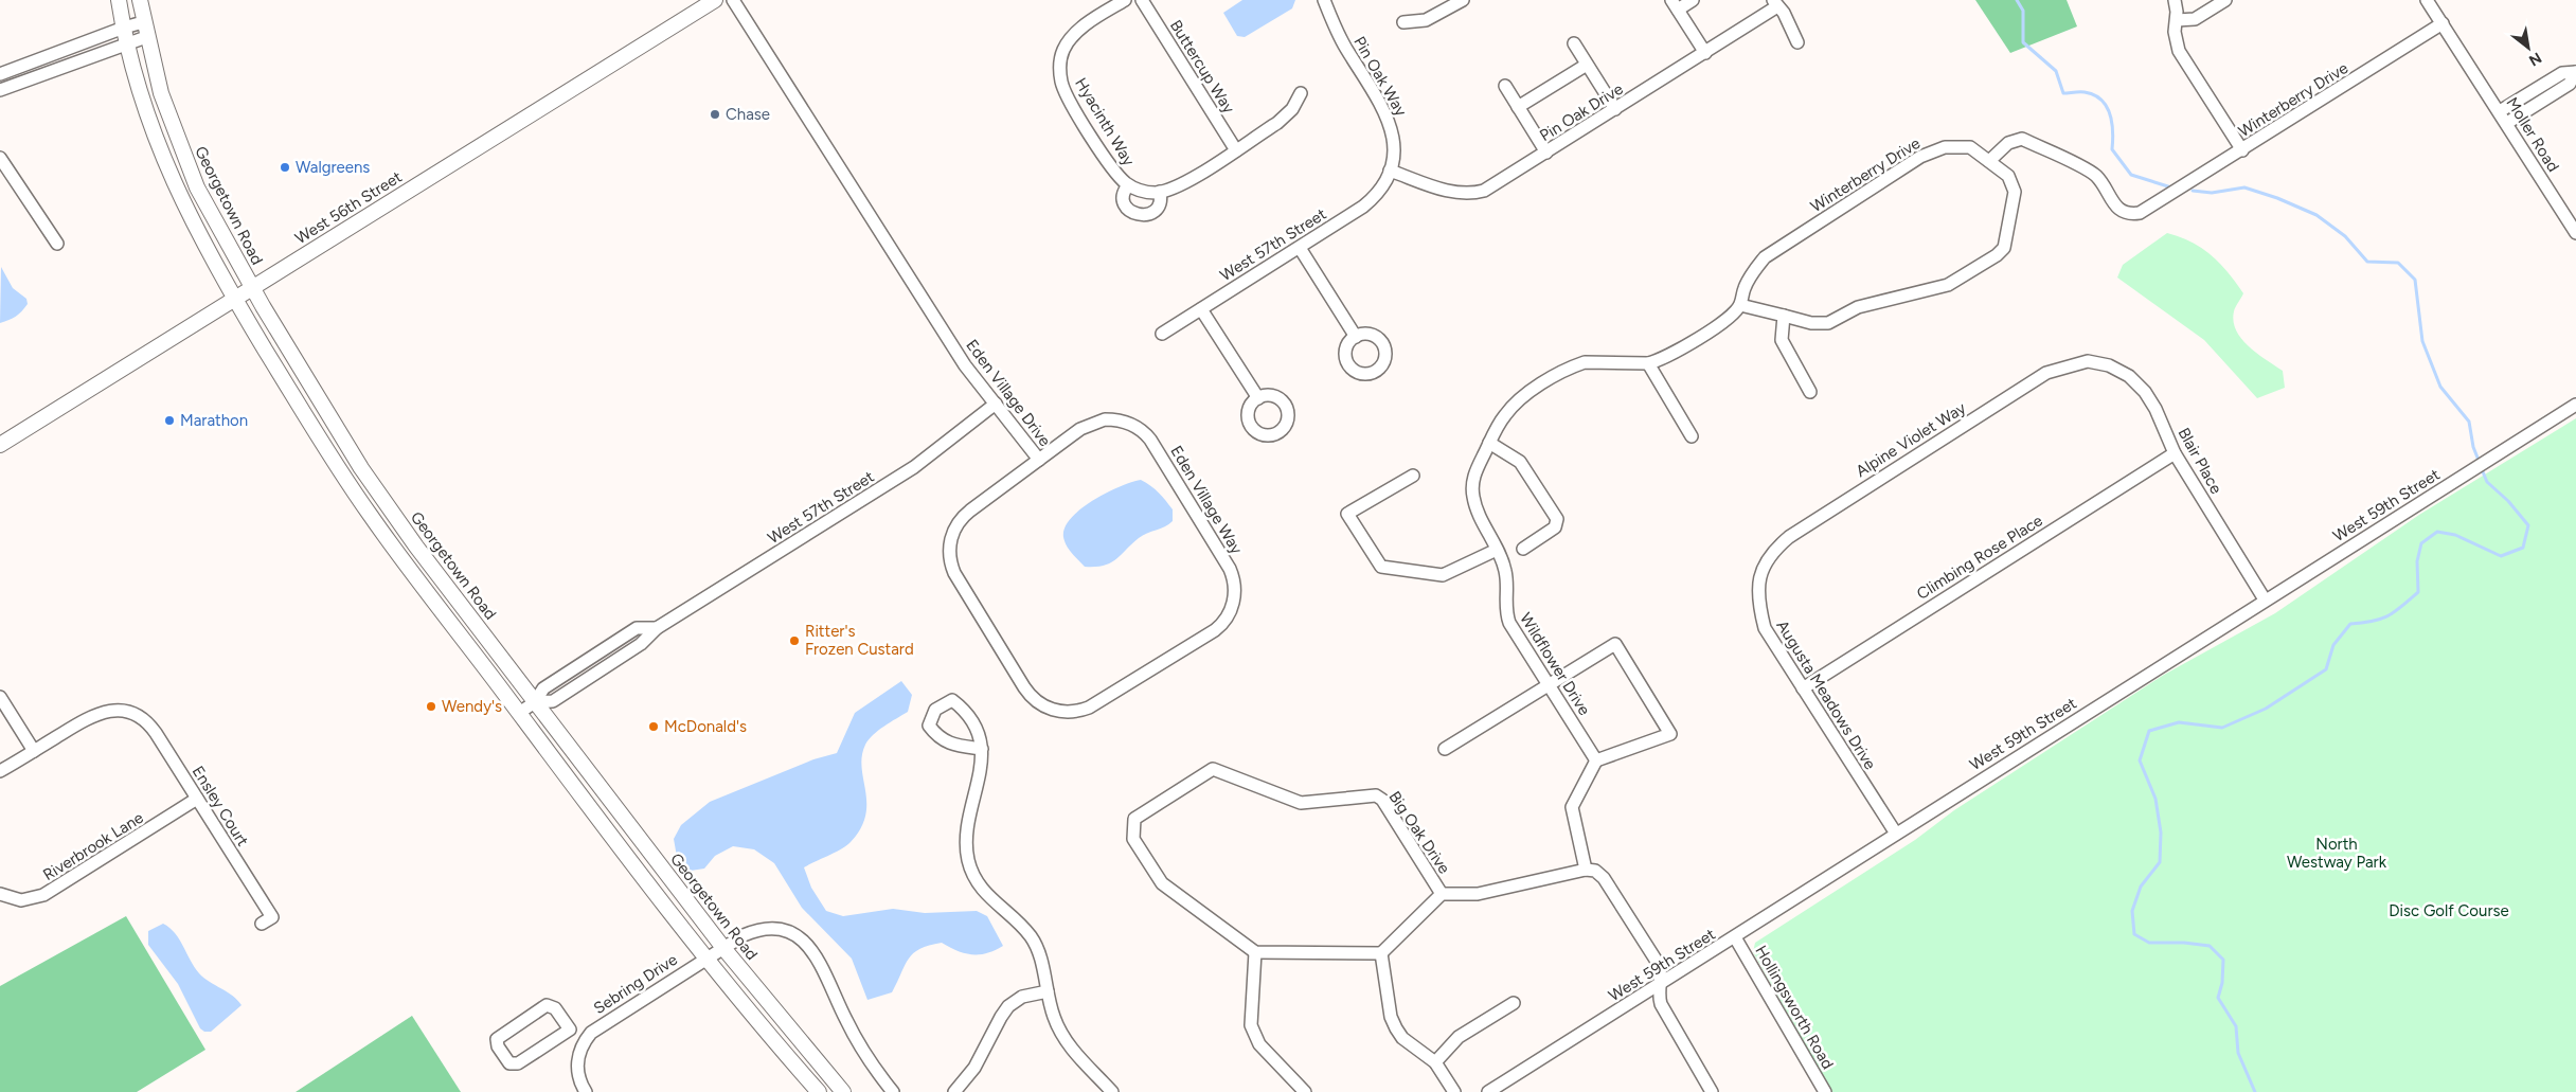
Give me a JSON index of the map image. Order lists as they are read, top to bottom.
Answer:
{
  "streets": {
    "main road": ["Georgetown Road", "West 56th Street"],
    "street": [
      "Buttercup Way",
      "Pin Oak Way",
      "Winterberry Drive",
      "Pin Oak Drive",
      "Hyacinth Way",
      "Moller Road",
      "West 57th Street",
      "Eden Village Drive",
      "Alpine Violet Way",
      "Blair Place",
      "Eden Village Way",
      "West 59th Street",
      "Climbing Rose Place",
      "Wildflower Drive",
      "Augusta Meadows Drive",
      "Ensley Court",
      "Big Oak Drive",
      "Riverbrook Lane",
      "Sebring Drive",
      "Hollingsworth Road"
    ]
  },
  "crossings": [
    ["Pin Oak Way", "Pin Oak Drive"],
    ["Pin Oak Way", "West 57th Street"],
    ["Winterberry Drive", "Moller Road"],
    ["Pin Oak Drive", "West 57th Street"],
    ["Georgetown Road", "West 56th Street"],
    ["Georgetown Road", "West 57th Street"],
    ["Georgetown Road", "Sebring Drive"],
    ["West 57th Street", "Eden Village Drive"],
    ["Eden Village Drive", "Eden Village Way"],
    ["Alpine Violet Way", "Blair Place"],
    ["Alpine Violet Way", "Augusta Meadows Drive"],
    ["Blair Place", "West 59th Street"],
    ["Blair Place", "Climbing Rose Place"],
    ["West 59th Street", "Augusta Meadows Drive"],
    ["West 59th Street", "Hollingsworth Road"],
    ["Climbing Rose Place", "Augusta Meadows Drive"],
    ["Ensley Court", "Riverbrook Lane"]
  ],
  "parks": ["North Westway Park", "Disc Golf Course"],
  "places": [
    "Chase",
    "Walgreens",
    "Marathon",
    "Ritter's Frozen Custard",
    "Wendy's",
    "McDonald's"
  ],
  "north": "bottom right"
}
